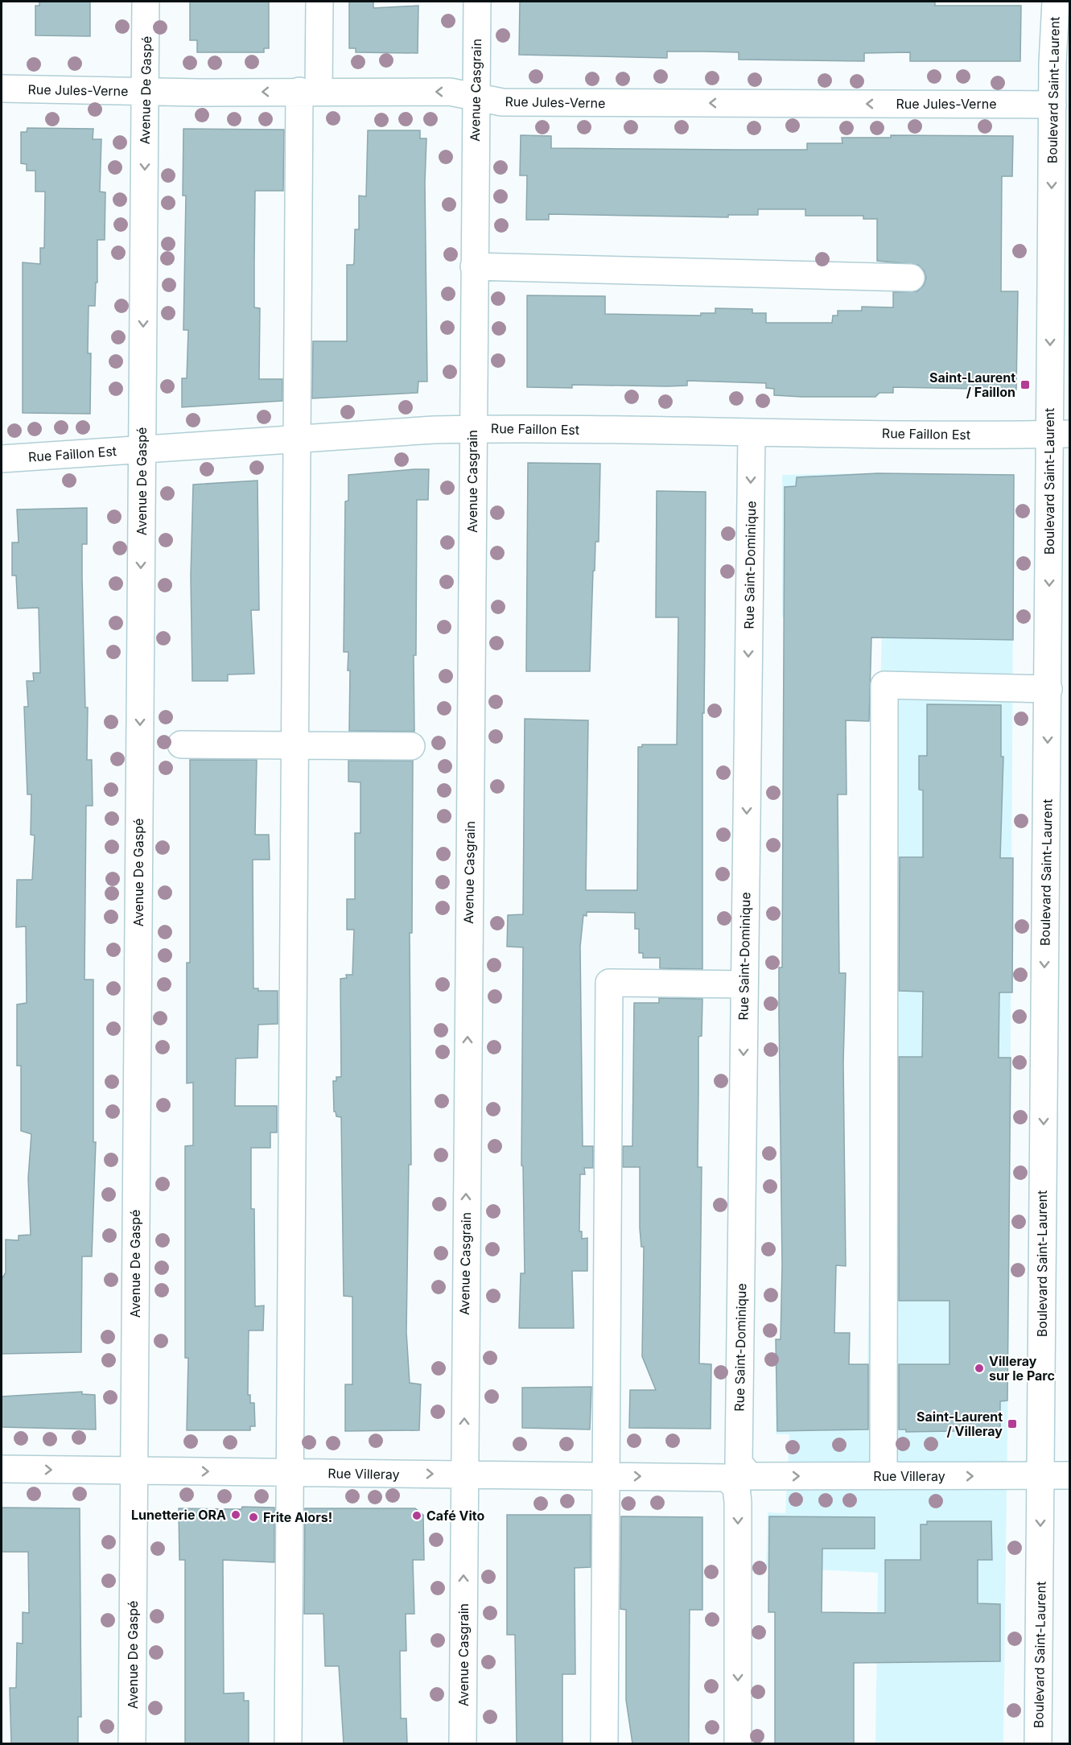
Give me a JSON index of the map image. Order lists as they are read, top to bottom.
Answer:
{
  "streets": {
    "street": [
      "Rue Jules-Verne",
      "Avenue De Gaspé",
      "Avenue Casgrain",
      "Boulevard Saint-Laurent",
      "Rue Faillon Est",
      "Rue Saint-Dominique",
      "Rue Villeray"
    ]
  },
  "crossings": [
    ["Rue Jules-Verne", "Avenue De Gaspé"],
    ["Rue Jules-Verne", "Avenue Casgrain"],
    ["Rue Jules-Verne", "Boulevard Saint-Laurent"],
    ["Avenue De Gaspé", "Rue Faillon Est"],
    ["Avenue De Gaspé", "Rue Villeray"],
    ["Avenue Casgrain", "Rue Faillon Est"],
    ["Avenue Casgrain", "Rue Villeray"],
    ["Boulevard Saint-Laurent", "Rue Faillon Est"],
    ["Boulevard Saint-Laurent", "Rue Villeray"],
    ["Rue Faillon Est", "Rue Saint-Dominique"],
    ["Rue Saint-Dominique", "Rue Villeray"]
  ],
  "one_way": ["Boulevard Saint-Laurent", "Rue Saint-Dominique", "Rue Villeray"],
  "places": {
    "transit": ["Saint-Laurent / Faillon", "Saint-Laurent / Villeray"],
    "other": [
      "Villeray sur le Parc",
      "Lunetterie ORA",
      "Café Vito",
      "Frite Alors!"
    ]
  }
}
